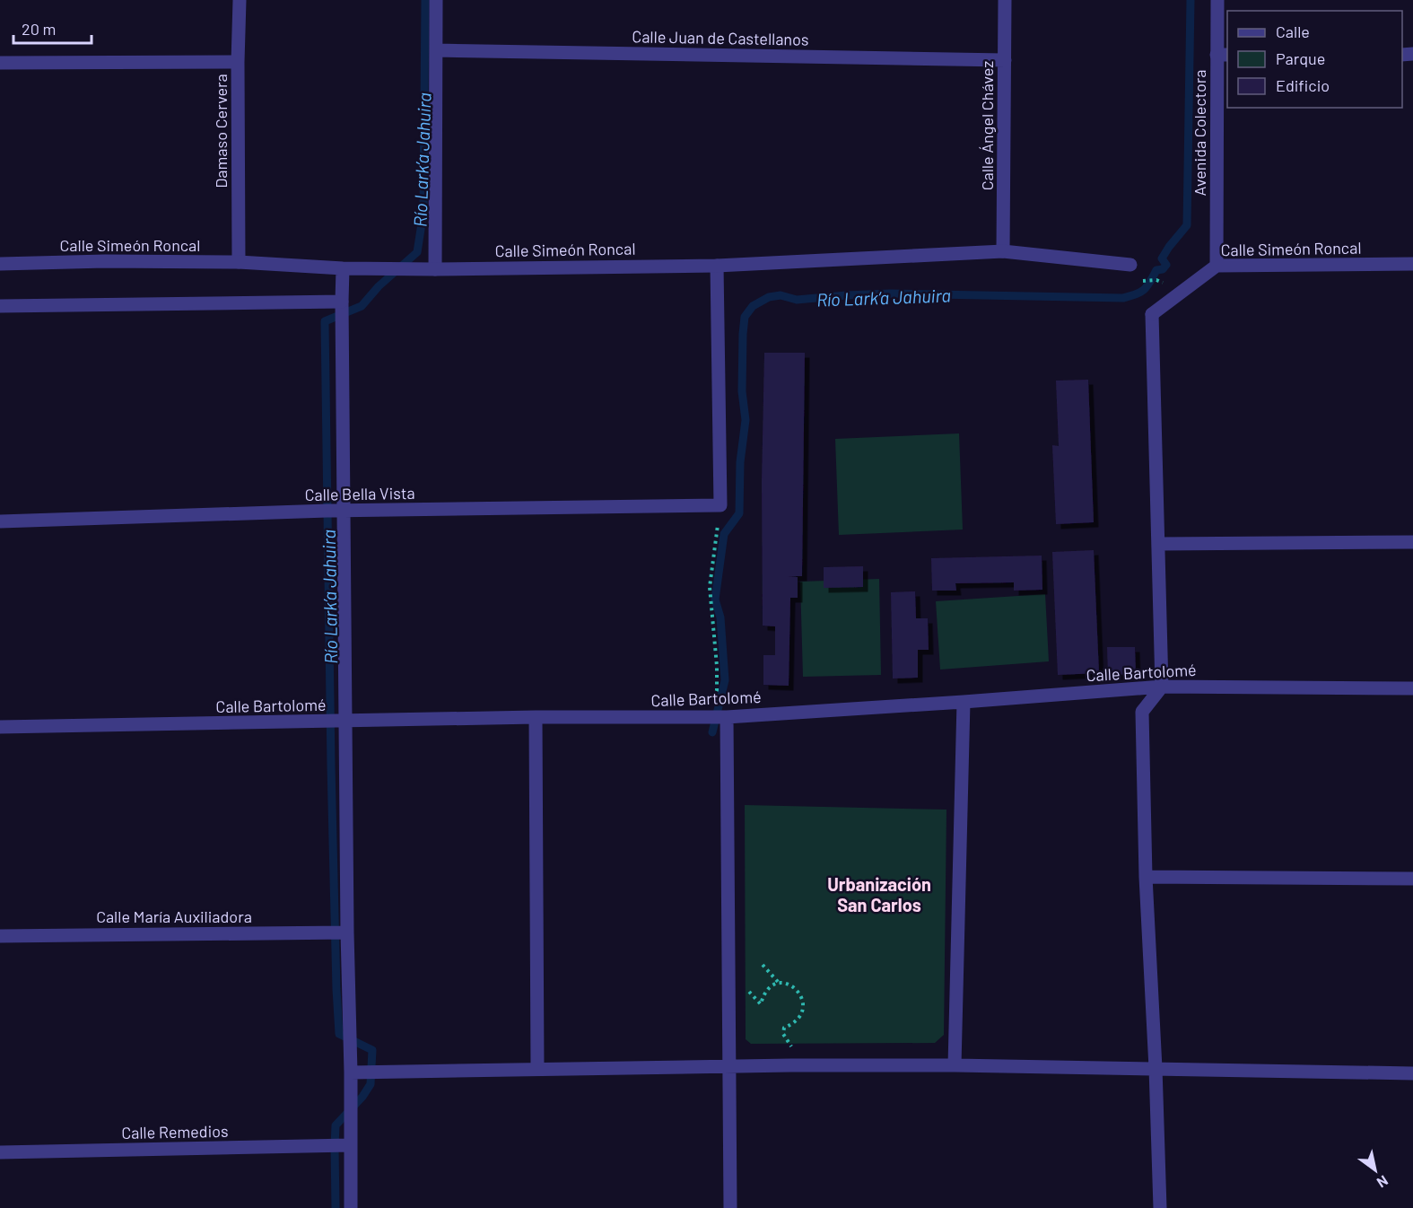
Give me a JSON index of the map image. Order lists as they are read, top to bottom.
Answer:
{
  "streets": {
    "street": [
      "Calle Juan de Castellanos",
      "Calle Ángel Chávez",
      "Damaso Cervera",
      "Avenida Colectora",
      "Calle Simeón Roncal",
      "Calle Bella Vista",
      "Calle Bartolomé",
      "Calle María Auxiliadora",
      "Calle Remedios"
    ]
  },
  "crossings": [
    ["Calle Juan de Castellanos", "Calle Ángel Chávez"],
    ["Calle Ángel Chávez", "Calle Simeón Roncal"],
    ["Damaso Cervera", "Calle Simeón Roncal"],
    ["Avenida Colectora", "Calle Simeón Roncal"]
  ],
  "districts": ["Urbanización San Carlos"],
  "water": ["Río Lark’a Jahuira"],
  "legend": ["Calle", "Parque", "Edificio"],
  "scale_bar": "20 m",
  "north": "bottom right"
}
